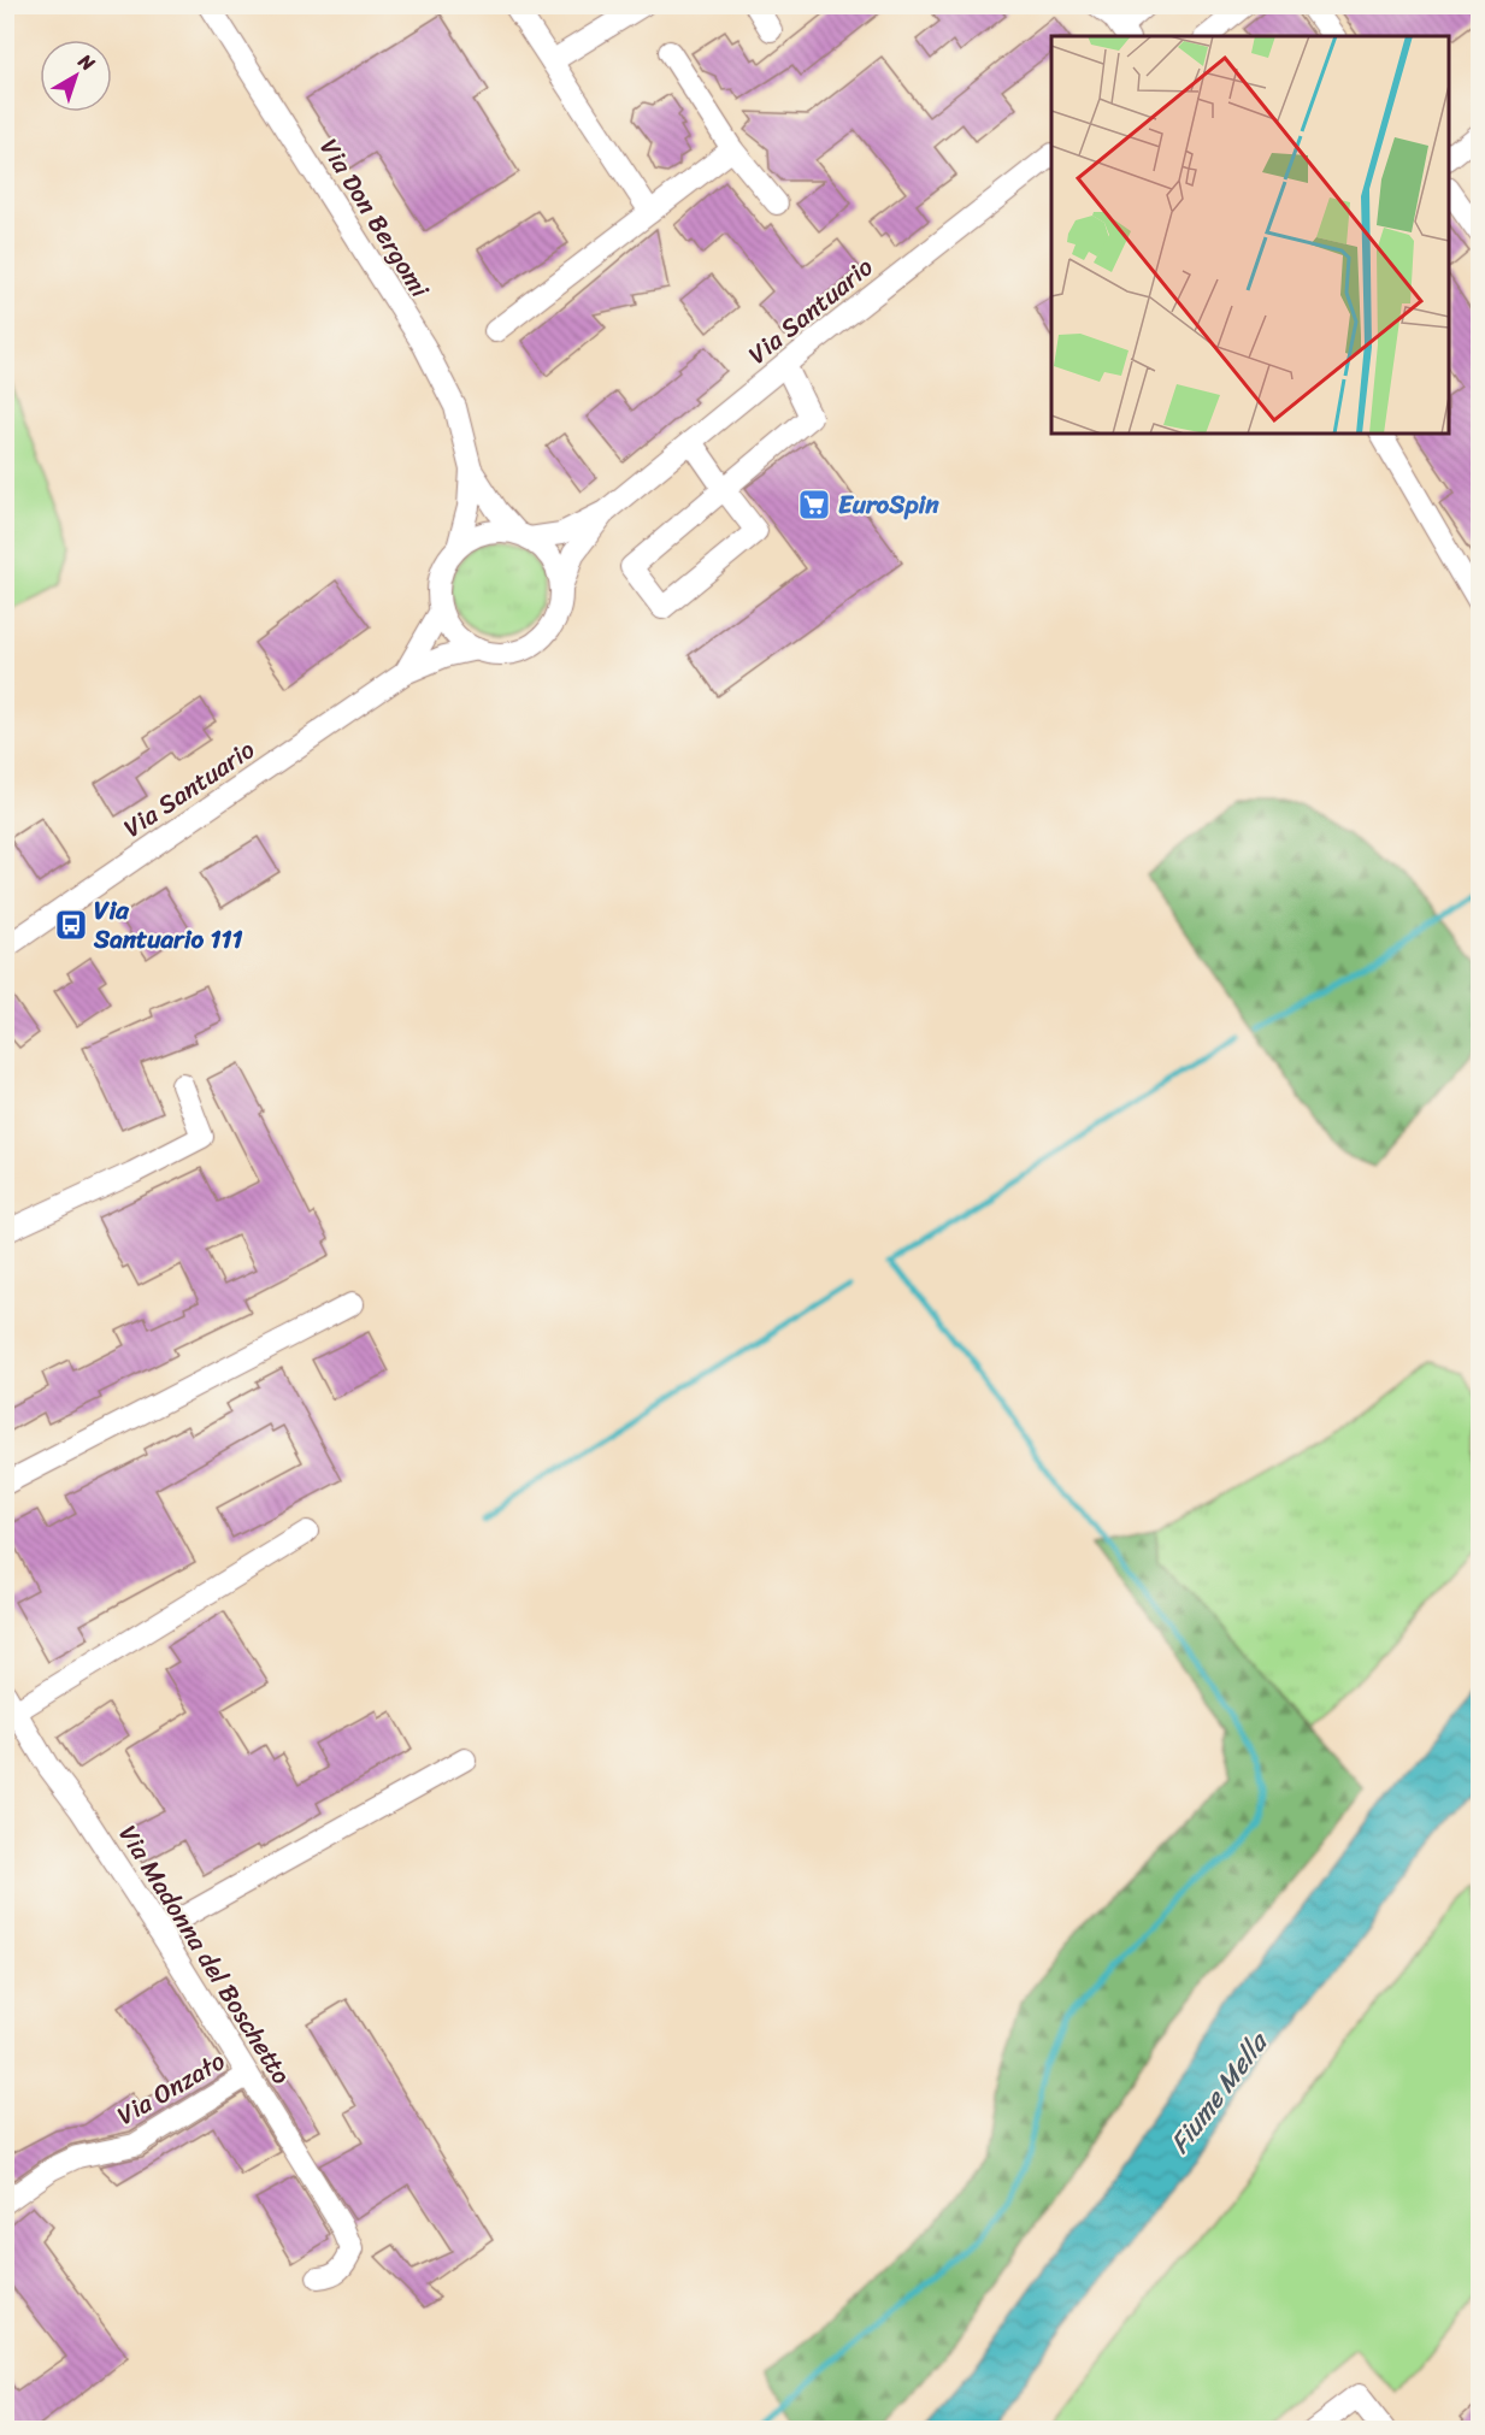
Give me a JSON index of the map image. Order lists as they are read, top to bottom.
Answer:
{
  "streets": {
    "street": [
      "Via Don Bergomi",
      "Via Santuario",
      "Via Madonna del Boschetto",
      "Via Onzato"
    ]
  },
  "crossings": [
    ["Via Don Bergomi", "Via Santuario"],
    ["Via Madonna del Boschetto", "Via Onzato"]
  ],
  "water": ["Fiume Mella"],
  "places": {
    "supermarket": ["EuroSpin"],
    "bus stop": ["Via Santuario 111"]
  },
  "north": "top right"
}
